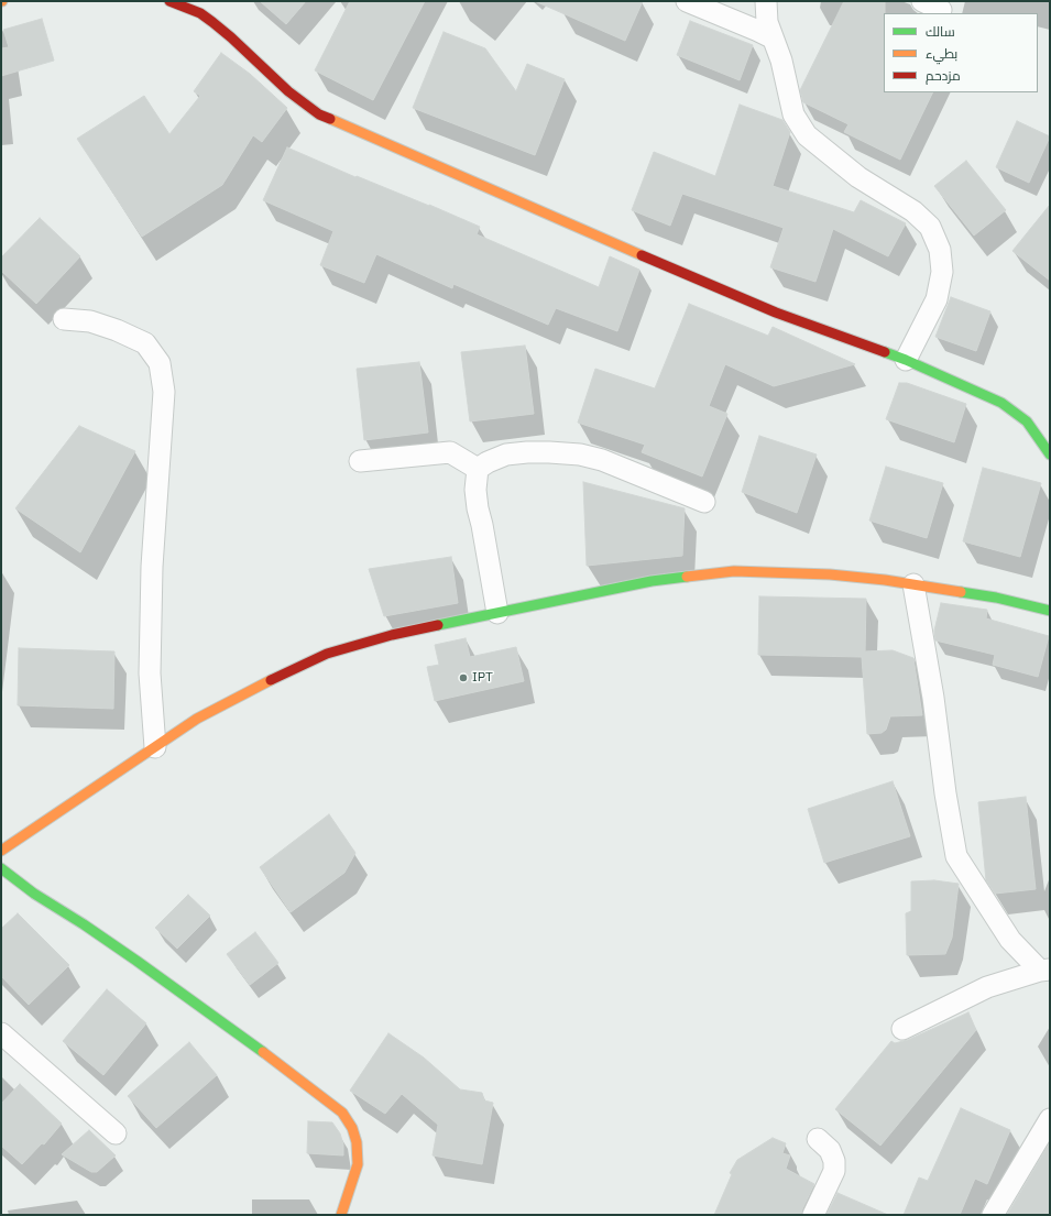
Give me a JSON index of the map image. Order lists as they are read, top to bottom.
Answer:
{
  "places": ["IPT"],
  "legend": ["سالك", "بطيء", "مزدحم"]
}
